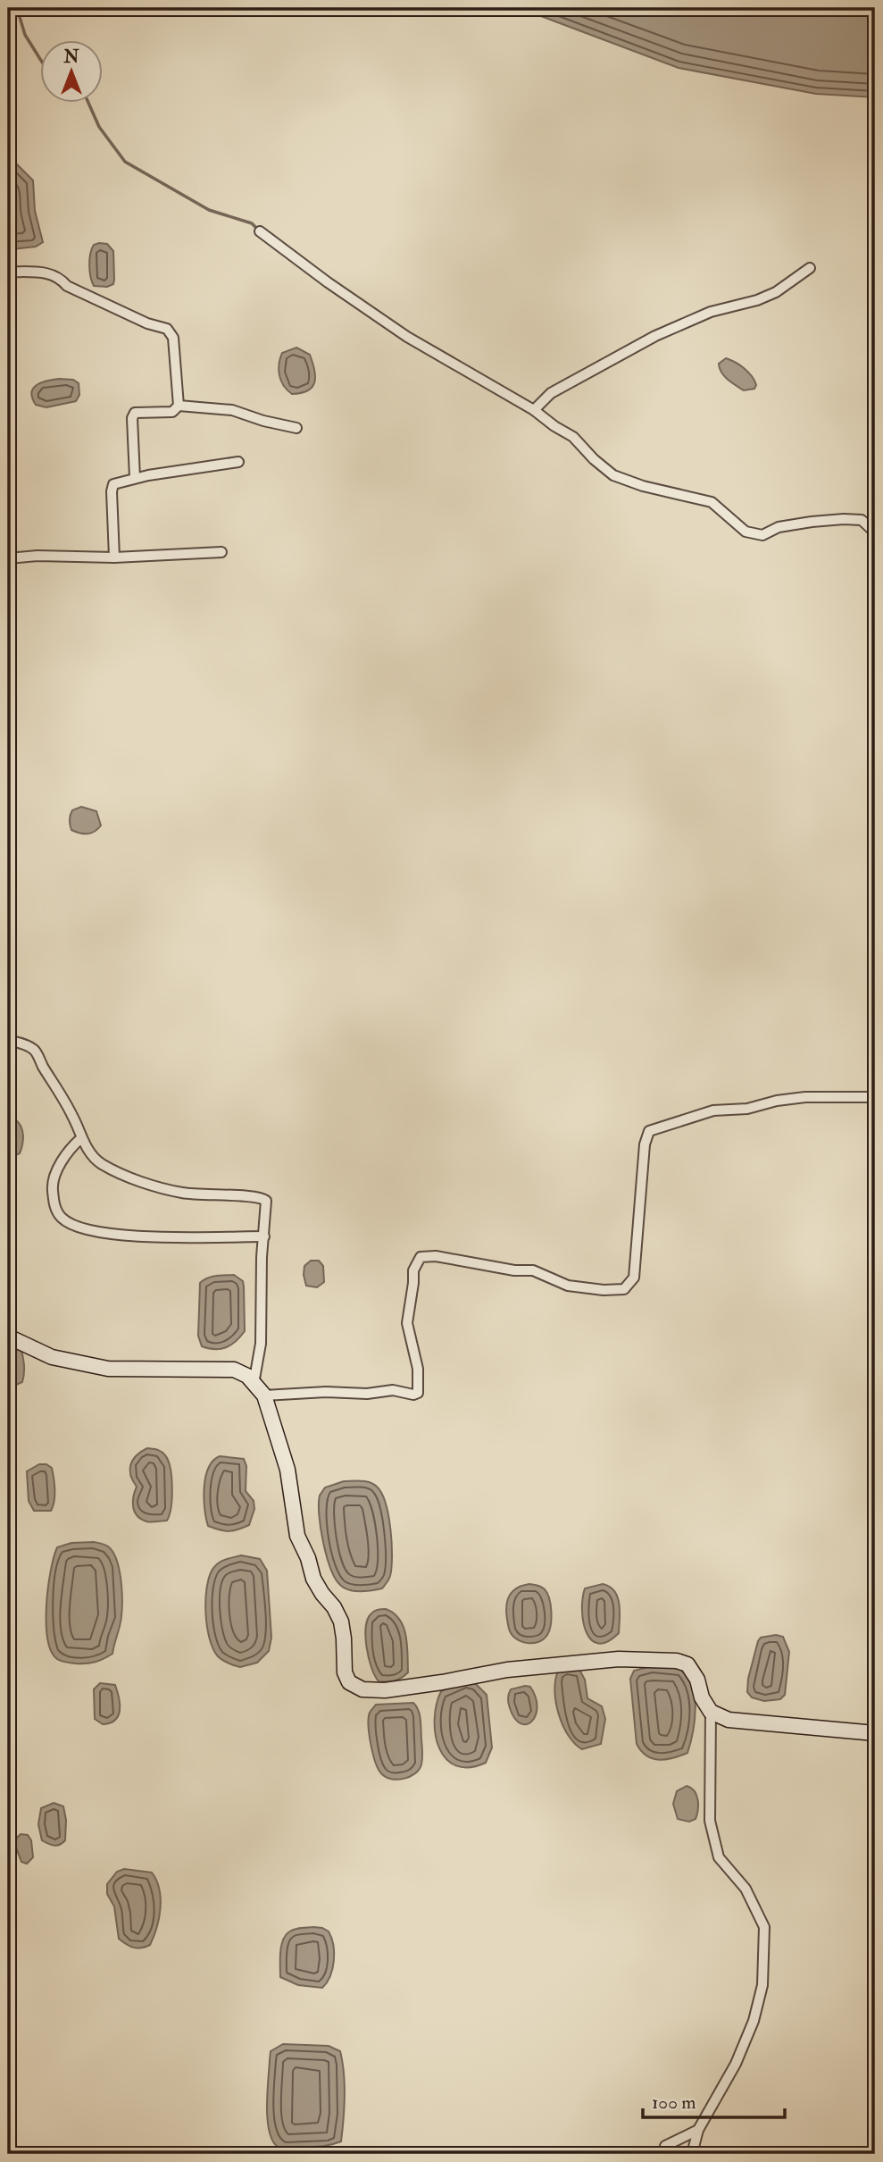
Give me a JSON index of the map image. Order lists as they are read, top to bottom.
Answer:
{
  "scale_bar": "100 m",
  "north": "top"
}
